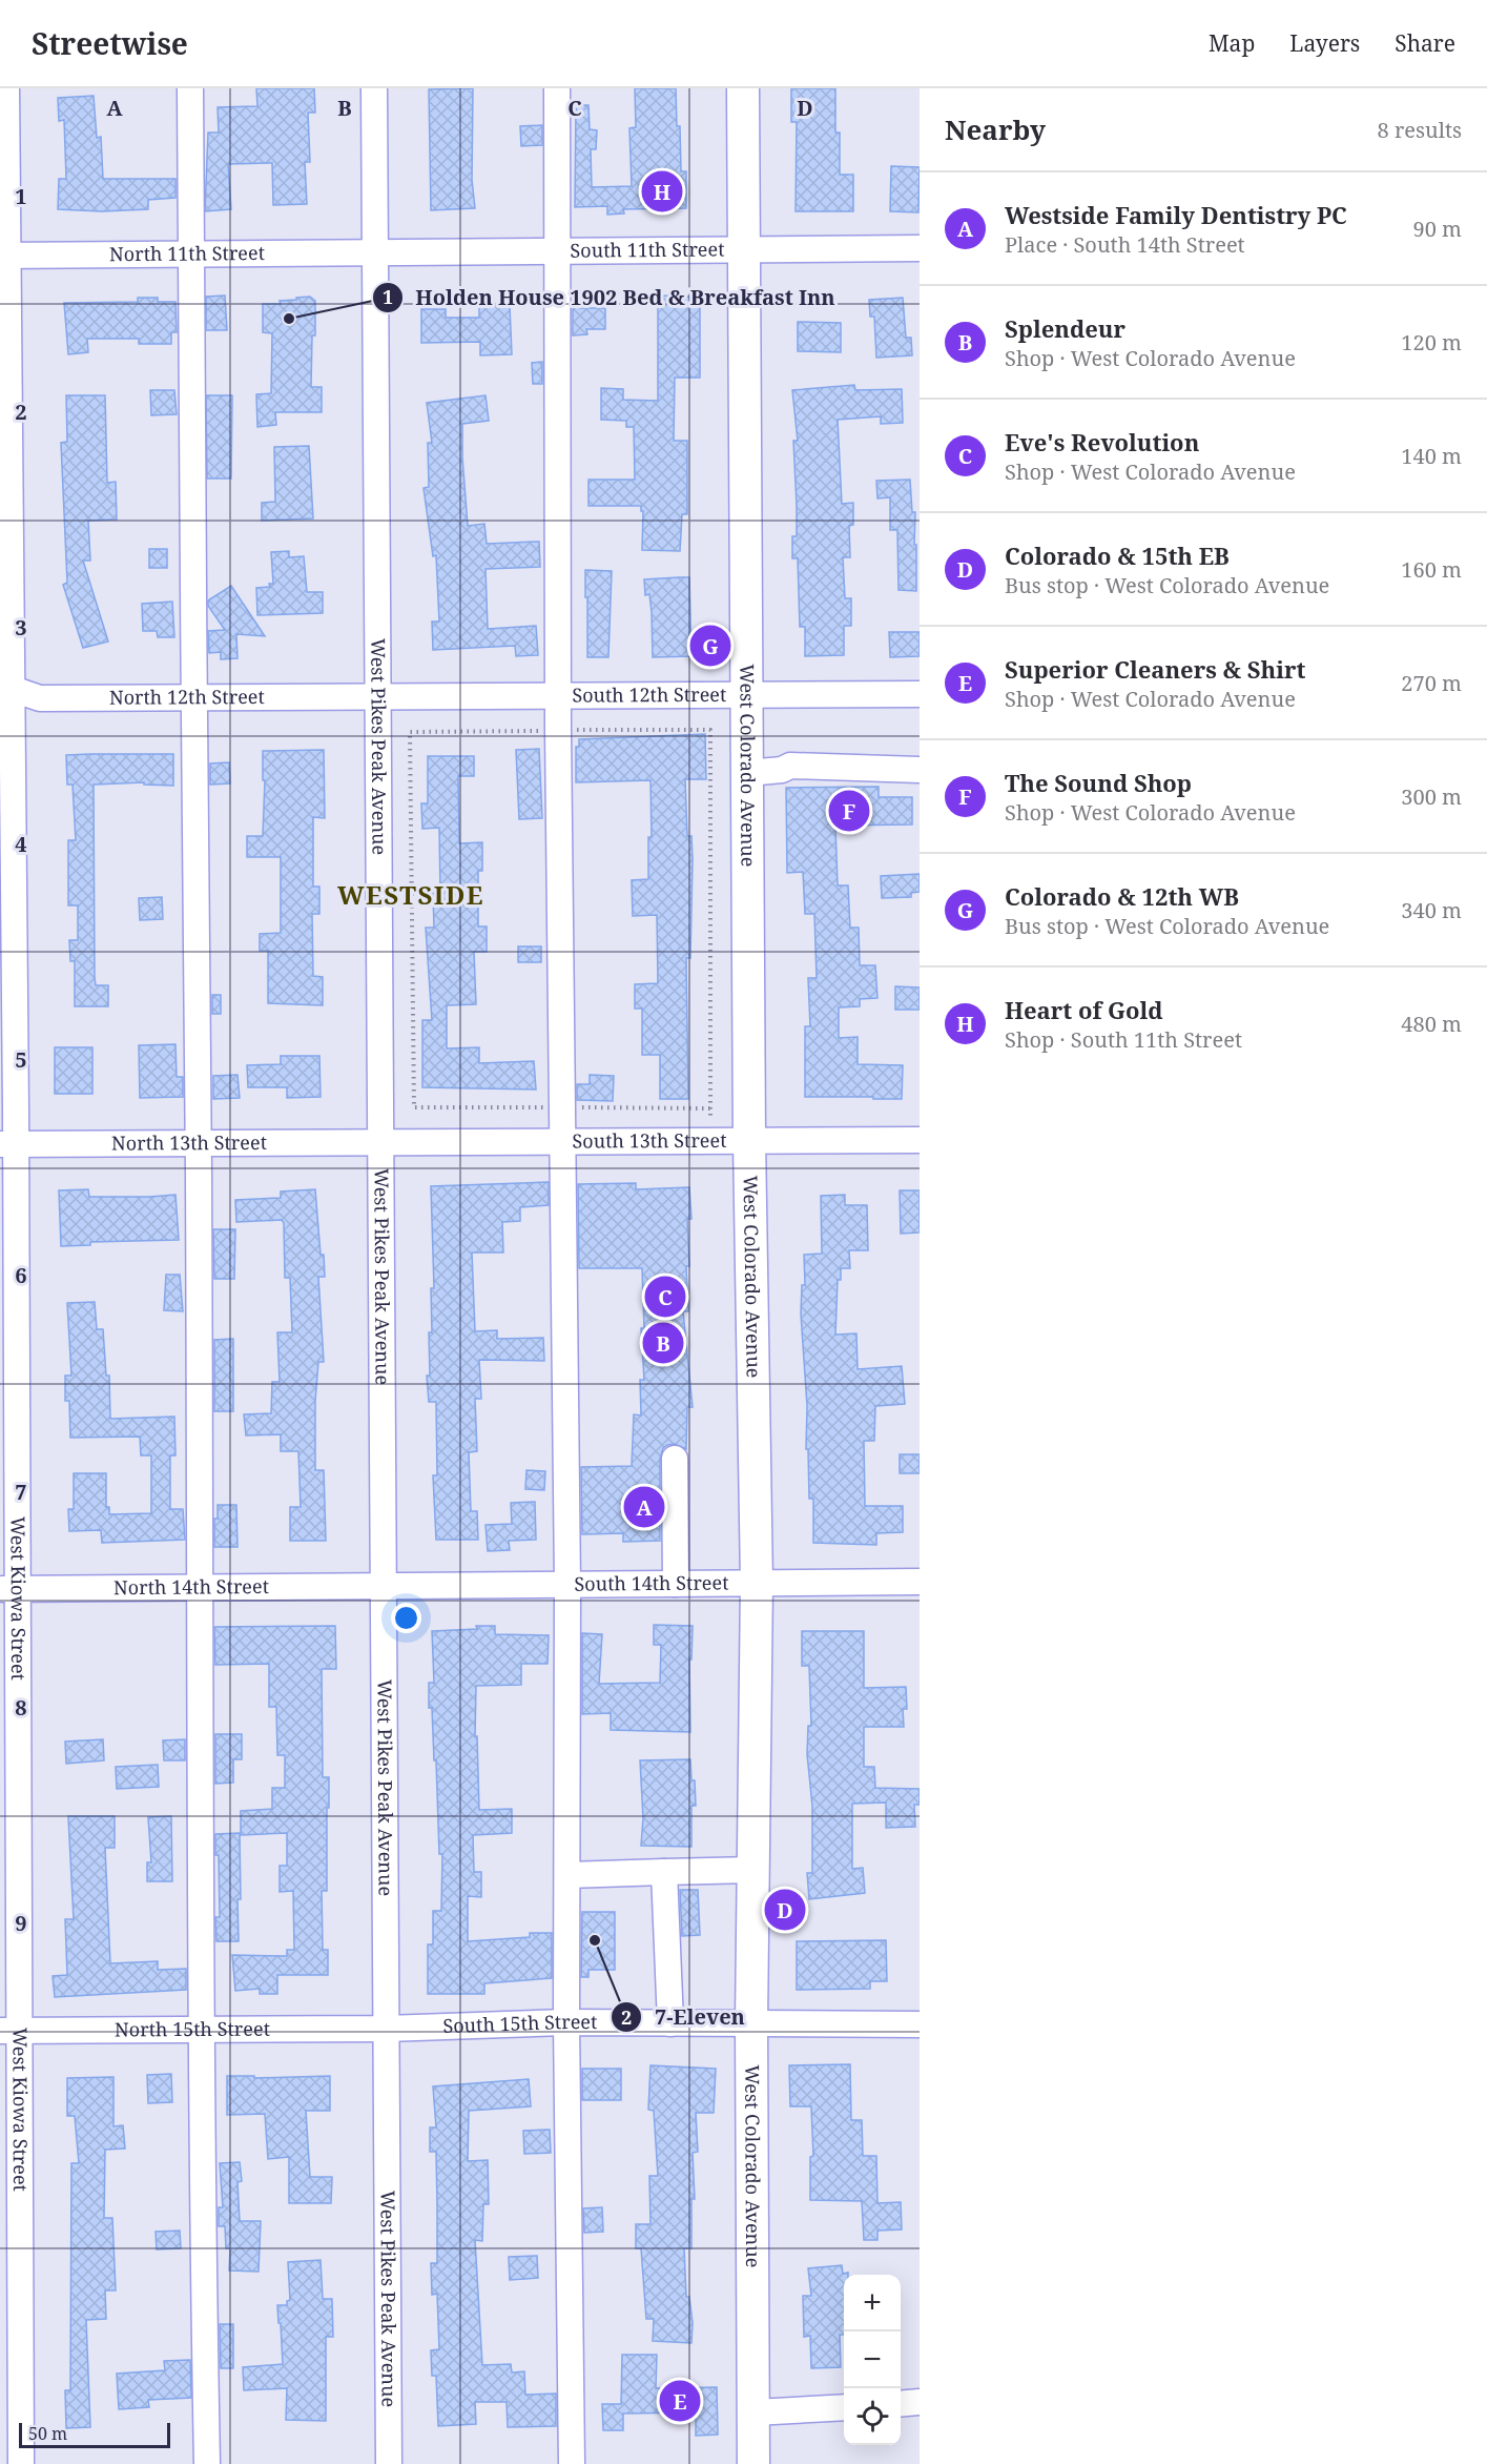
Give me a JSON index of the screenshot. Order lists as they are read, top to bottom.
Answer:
{
  "streets": {
    "main road": ["West Colorado Avenue"],
    "street": [
      "South 11th Street",
      "North 11th Street",
      "South 12th Street",
      "North 12th Street",
      "West Pikes Peak Avenue",
      "South 13th Street",
      "North 13th Street",
      "South 14th Street",
      "North 14th Street",
      "West Kiowa Street",
      "South 15th Street",
      "North 15th Street"
    ]
  },
  "crossings": [
    ["South 11th Street", "North 11th Street"],
    ["South 11th Street", "West Pikes Peak Avenue"],
    ["South 11th Street", "West Colorado Avenue"],
    ["North 11th Street", "West Pikes Peak Avenue"],
    ["North 11th Street", "West Kiowa Street"],
    ["South 12th Street", "North 12th Street"],
    ["South 12th Street", "West Pikes Peak Avenue"],
    ["South 12th Street", "West Colorado Avenue"],
    ["North 12th Street", "West Pikes Peak Avenue"],
    ["North 12th Street", "West Kiowa Street"],
    ["West Pikes Peak Avenue", "South 13th Street"],
    ["West Pikes Peak Avenue", "North 13th Street"],
    ["West Pikes Peak Avenue", "South 14th Street"],
    ["West Pikes Peak Avenue", "North 14th Street"],
    ["West Pikes Peak Avenue", "South 15th Street"],
    ["West Pikes Peak Avenue", "North 15th Street"],
    ["West Colorado Avenue", "South 13th Street"],
    ["West Colorado Avenue", "South 14th Street"],
    ["West Colorado Avenue", "South 15th Street"],
    ["South 13th Street", "North 13th Street"],
    ["North 13th Street", "West Kiowa Street"],
    ["South 14th Street", "North 14th Street"],
    ["North 14th Street", "West Kiowa Street"],
    ["West Kiowa Street", "North 15th Street"],
    ["South 15th Street", "North 15th Street"]
  ],
  "districts": ["WESTSIDE"],
  "places": ["Holden House 1902 Bed & Breakfast Inn", "7-Eleven"],
  "scale_bar": "50 m",
  "page": {
    "header": "Streetwise",
    "nav": ["Map", "Layers", "Share"],
    "heading": ["Nearby", "8 results"],
    "pins": [
      "H",
      "G",
      "F",
      "C",
      "B",
      "A",
      "D",
      "E"
    ],
    "list": [
      {
        "mark": "A",
        "name": "Westside Family Dentistry PC",
        "note": "Place · South 14th Street",
        "value": "90 m"
      },
      {
        "mark": "B",
        "name": "Splendeur",
        "note": "Shop · West Colorado Avenue",
        "value": "120 m"
      },
      {
        "mark": "C",
        "name": "Eve's Revolution",
        "note": "Shop · West Colorado Avenue",
        "value": "140 m"
      },
      {
        "mark": "D",
        "name": "Colorado & 15th EB",
        "note": "Bus stop · West Colorado Avenue",
        "value": "160 m"
      },
      {
        "mark": "E",
        "name": "Superior Cleaners & Shirt",
        "note": "Shop · West Colorado Avenue",
        "value": "270 m"
      },
      {
        "mark": "F",
        "name": "The Sound Shop",
        "note": "Shop · West Colorado Avenue",
        "value": "300 m"
      },
      {
        "mark": "G",
        "name": "Colorado & 12th WB",
        "note": "Bus stop · West Colorado Avenue",
        "value": "340 m"
      },
      {
        "mark": "H",
        "name": "Heart of Gold",
        "note": "Shop · South 11th Street",
        "value": "480 m"
      }
    ],
    "map_buttons": ["+", "−"],
    "scale": "50 m"
  },
  "grid": {
    "columns": [
      "A",
      "B",
      "C",
      "D"
    ],
    "rows": [
      "1",
      "2",
      "3",
      "4",
      "5",
      "6",
      "7",
      "8",
      "9"
    ]
  }
}
